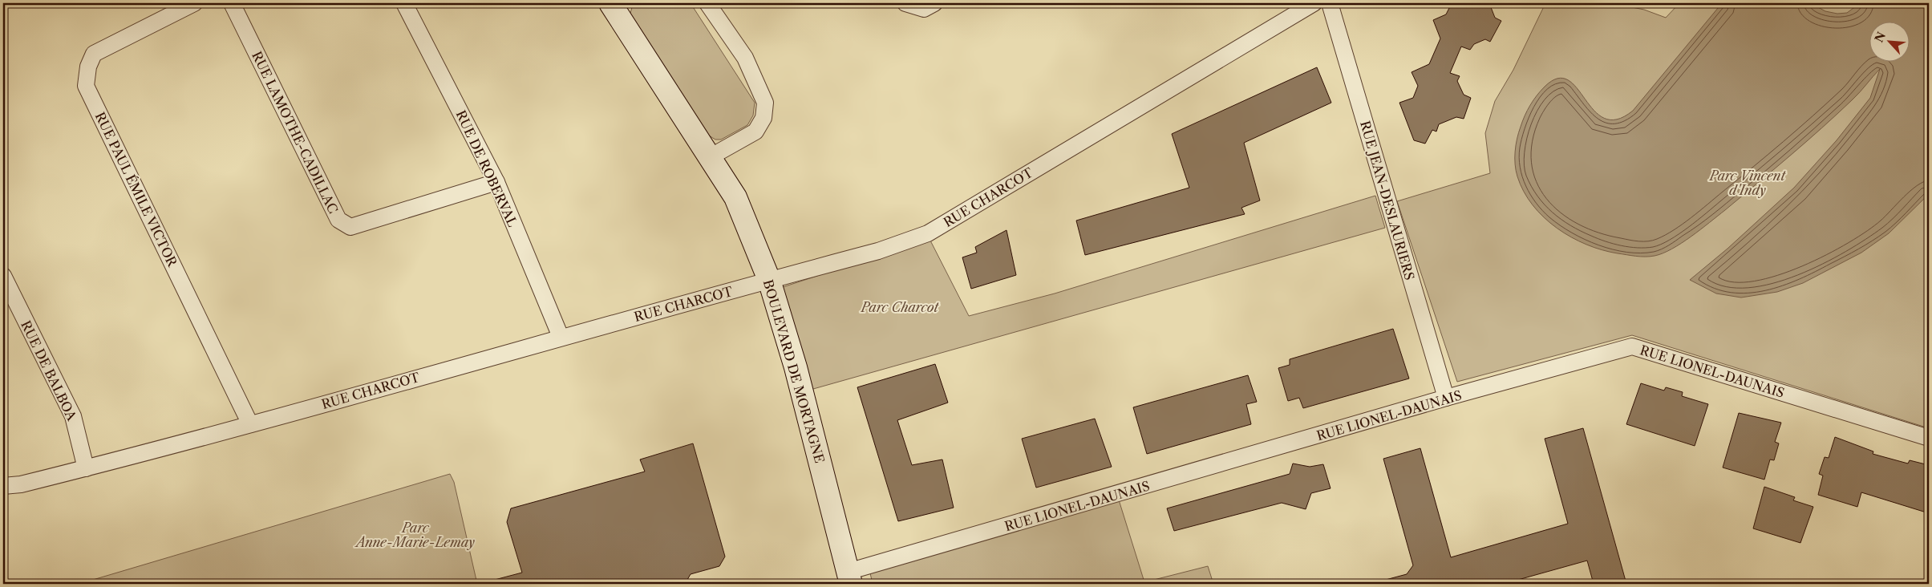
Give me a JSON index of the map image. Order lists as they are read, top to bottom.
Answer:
{
  "streets": {
    "street": [
      "RUE LAMOTHE-CADILLAC",
      "RUE DE ROBERVAL",
      "RUE PAUL ÉMILE VICTOR",
      "RUE CHARCOT",
      "RUE JEAN-DESLAURIERS",
      "RUE DE BALBOA",
      "BOULEVARD DE MORTAGNE",
      "RUE LIONEL-DAUNAIS"
    ]
  },
  "crossings": [
    ["RUE LAMOTHE-CADILLAC", "RUE DE ROBERVAL"],
    ["RUE DE ROBERVAL", "RUE CHARCOT"],
    ["RUE PAUL ÉMILE VICTOR", "RUE CHARCOT"],
    ["RUE CHARCOT", "RUE DE BALBOA"],
    ["RUE CHARCOT", "BOULEVARD DE MORTAGNE"],
    ["RUE JEAN-DESLAURIERS", "RUE LIONEL-DAUNAIS"],
    ["BOULEVARD DE MORTAGNE", "RUE LIONEL-DAUNAIS"]
  ],
  "parks": ["Parc Vincent d'Indy", "Parc Charcot", "Parc Anne-Marie-Lemay"],
  "north": "top left"
}
